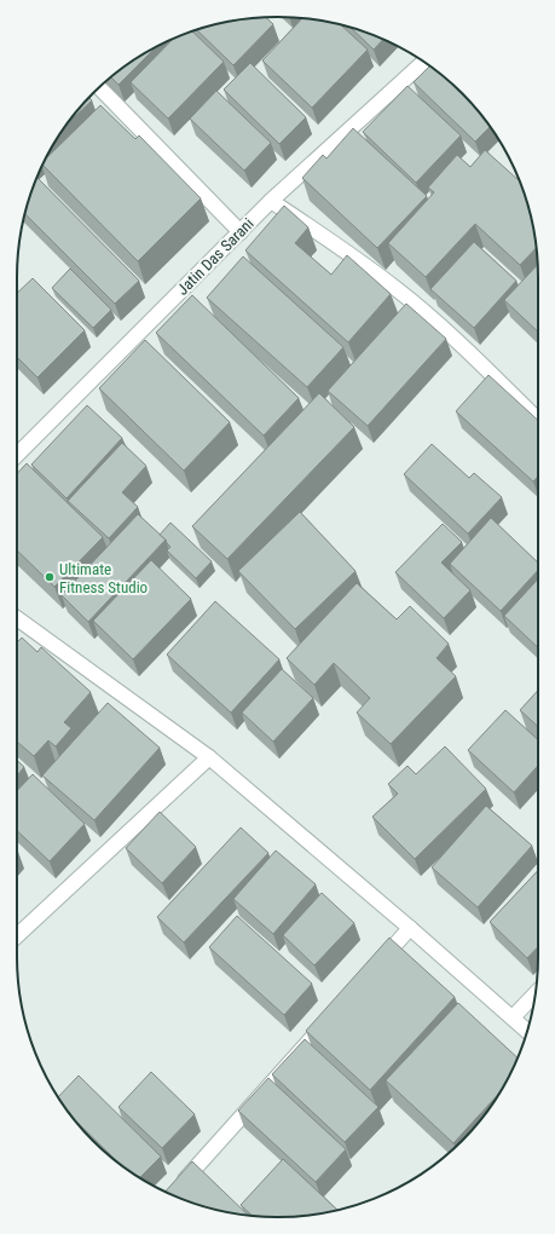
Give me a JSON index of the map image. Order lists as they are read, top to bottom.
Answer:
{
  "streets": {
    "street": ["Jatin Das Sarani"]
  },
  "places": ["Ultimate Fitness Studio"]
}
